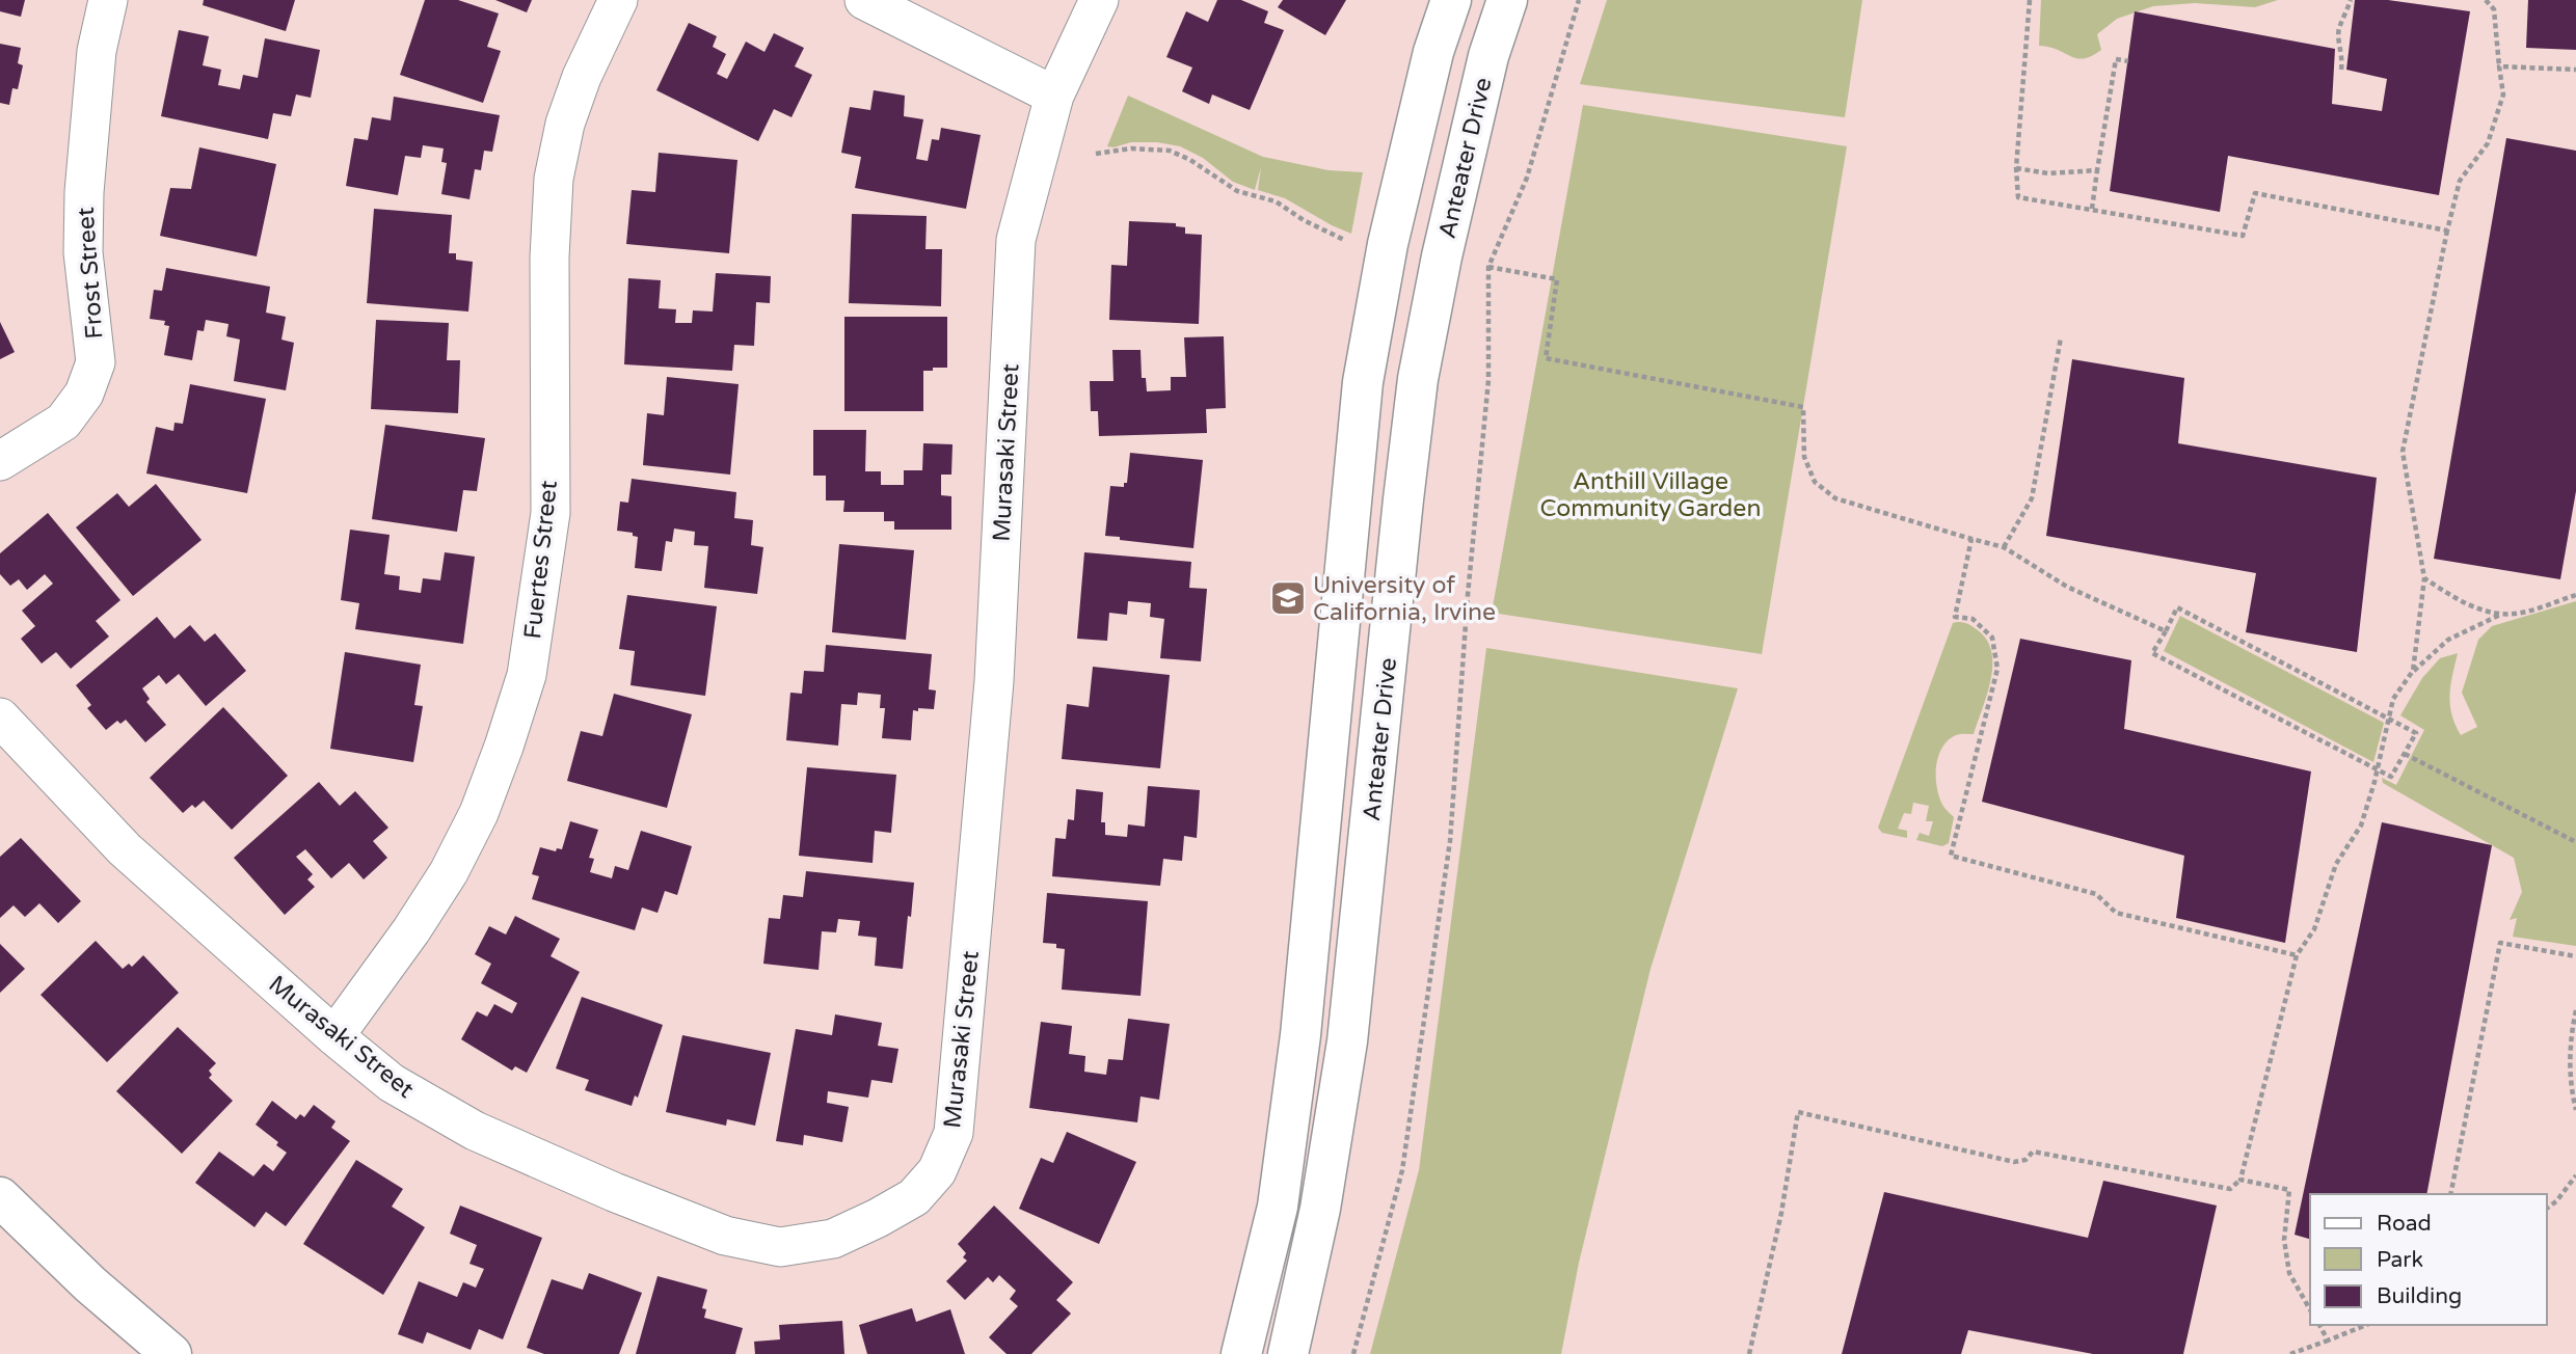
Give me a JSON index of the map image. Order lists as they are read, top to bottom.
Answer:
{
  "streets": {
    "main road": ["Anteater Drive"],
    "street": ["Frost Street", "Murasaki Street", "Fuertes Street"]
  },
  "crossings": [
    ["Murasaki Street", "Fuertes Street"]
  ],
  "parks": ["Anthill Village Community Garden"],
  "places": {
    "school or university": ["University of California, Irvine"]
  },
  "legend": ["Road", "Park", "Building"]
}
